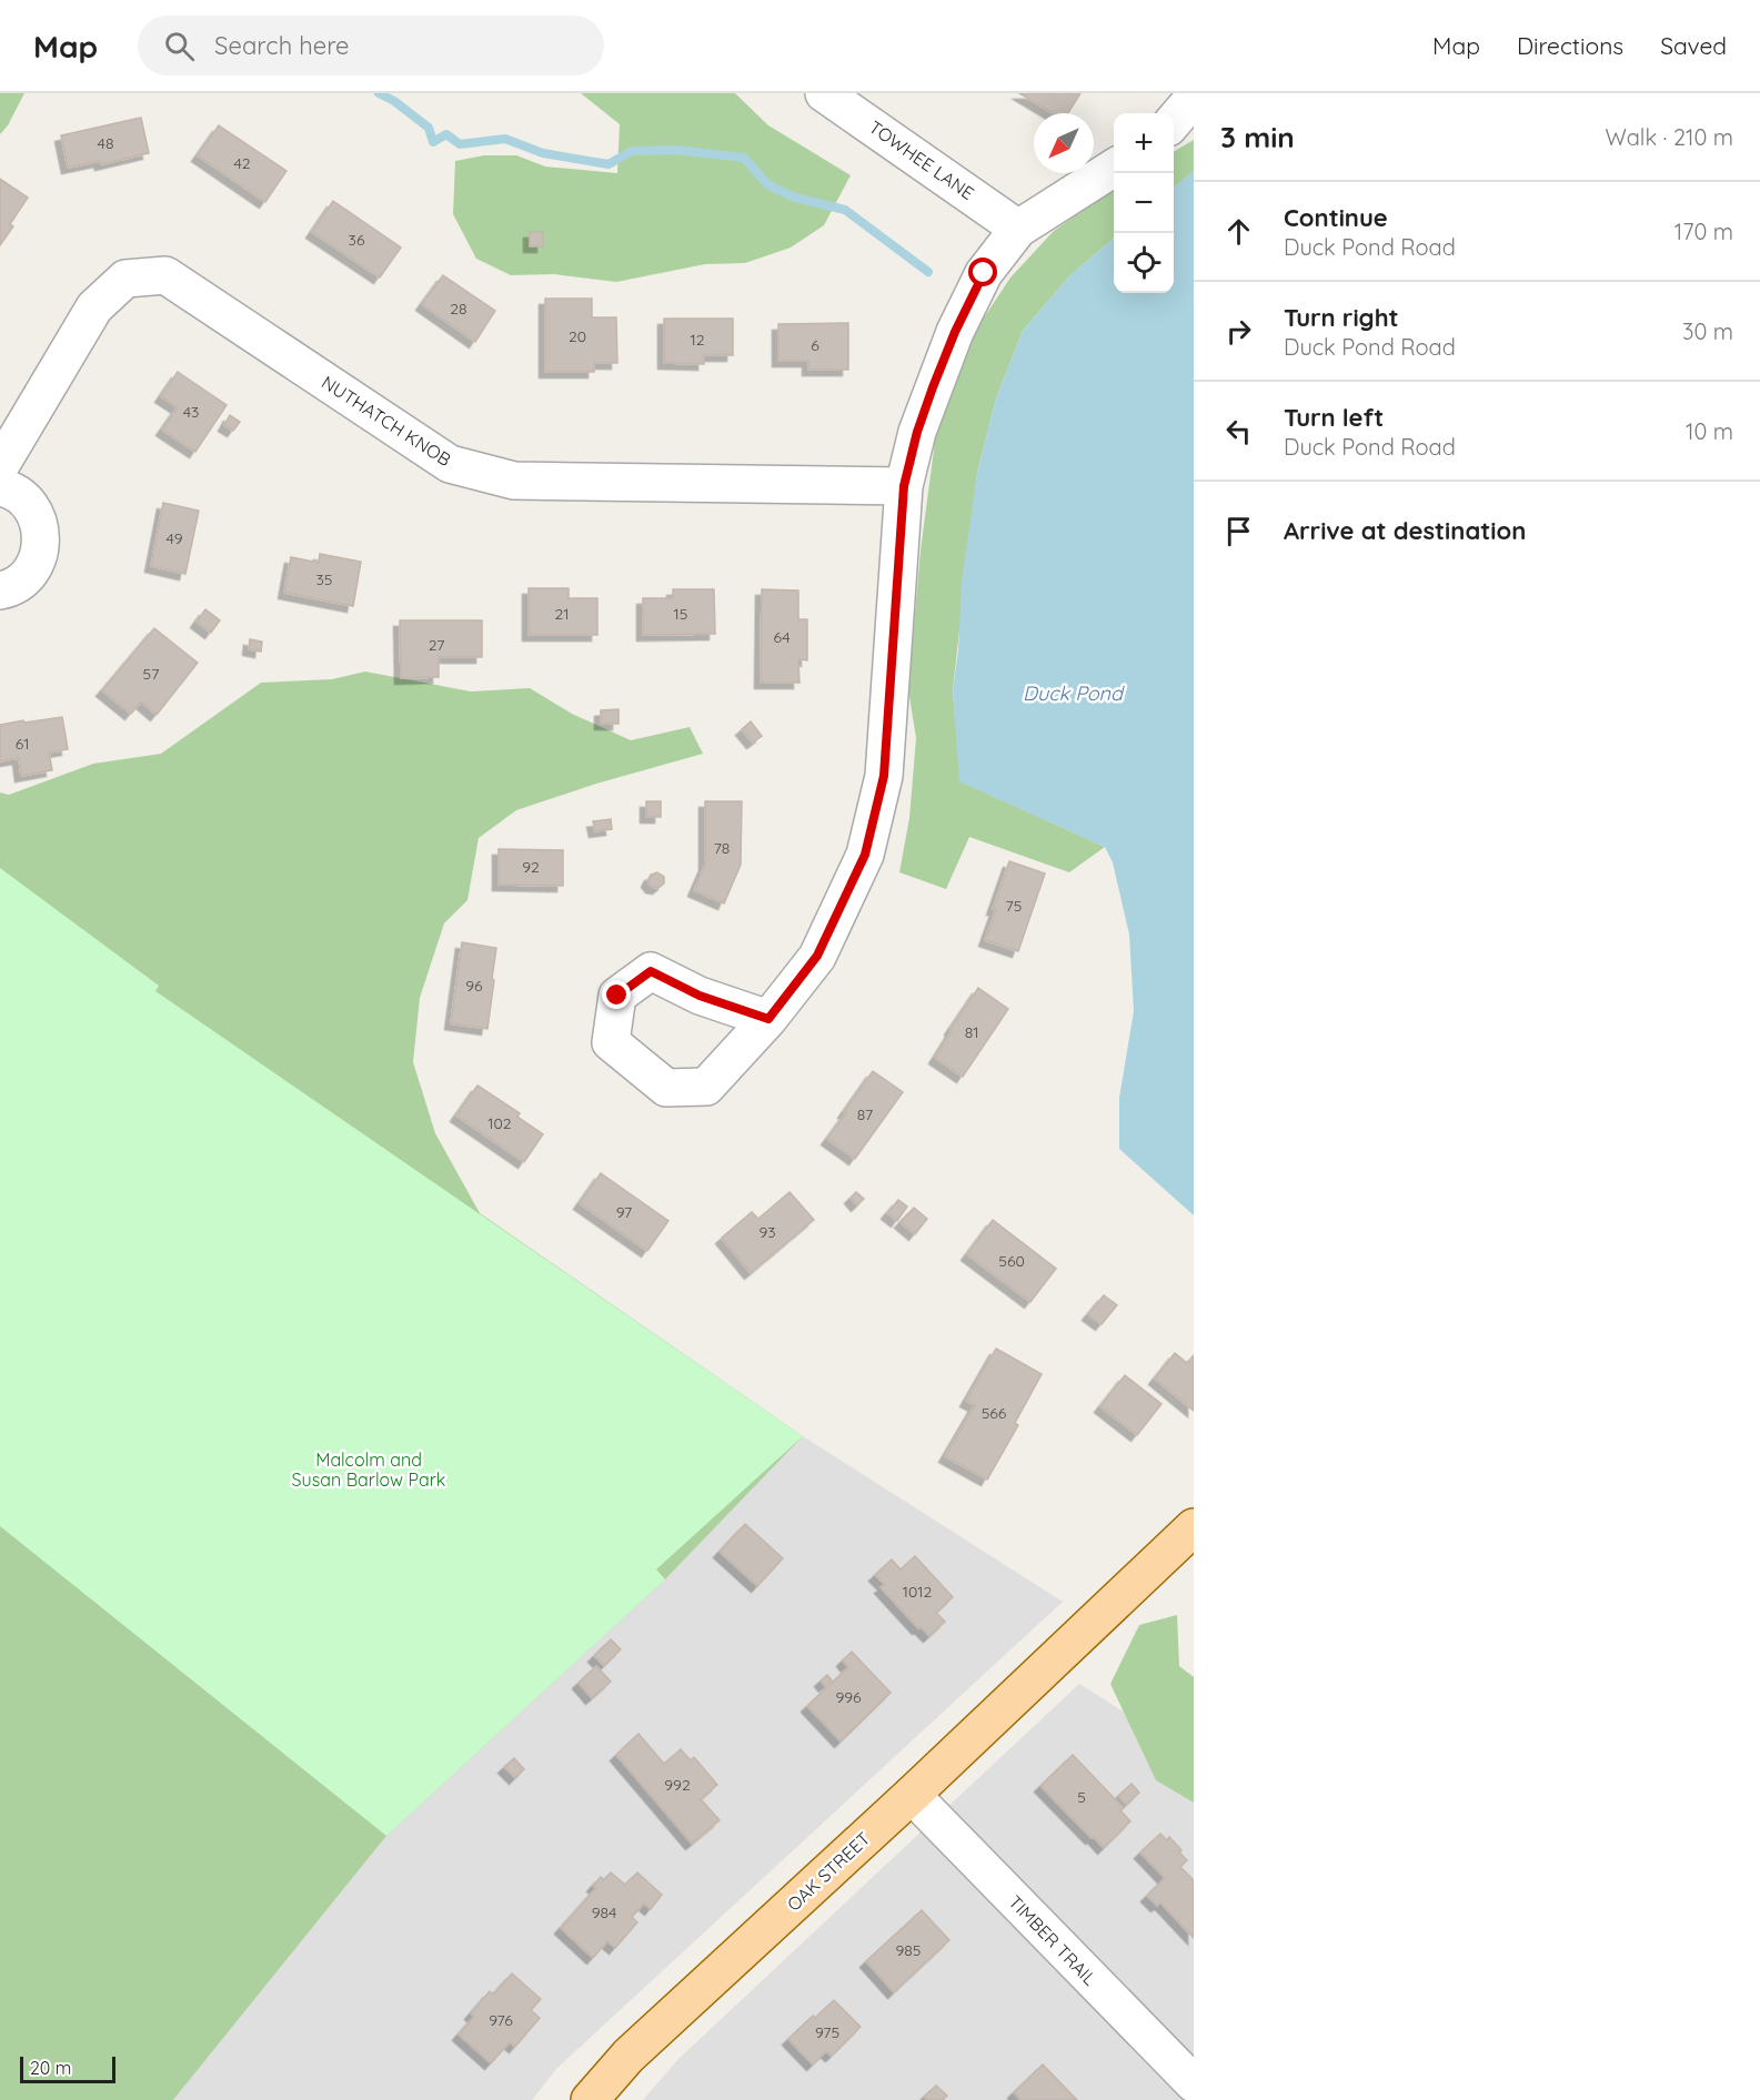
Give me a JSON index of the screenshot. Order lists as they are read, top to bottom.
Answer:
{
  "streets": {
    "main road": ["OAK STREET"],
    "street": ["TOWHEE LANE", "NUTHATCH KNOB", "TIMBER TRAIL"]
  },
  "crossings": [
    ["OAK STREET", "TIMBER TRAIL"]
  ],
  "water": ["Duck Pond"],
  "parks": ["Malcolm and Susan Barlow Park"],
  "house_numbers": [
    "48",
    "42",
    "36",
    "28",
    "20",
    "12",
    "6",
    "43",
    "49",
    "35",
    "21",
    "15",
    "64",
    "27",
    "57",
    "61",
    "78",
    "92",
    "75",
    "96",
    "81",
    "87",
    "102",
    "97",
    "93",
    "560",
    "566",
    "1012",
    "996",
    "992",
    "5",
    "984",
    "985",
    "976",
    "975"
  ],
  "scale_bar": "20 m",
  "north": "bottom left",
  "page": {
    "header": "Map",
    "search": "Search here",
    "nav": ["Map", "Directions", "Saved"],
    "heading": ["3 min", "Walk · 210 m"],
    "map_buttons": ["+", "−"],
    "list": [
      ["Continue", "Duck Pond Road", "170 m"],
      ["Turn right", "Duck Pond Road", "30 m"],
      ["Turn left", "Duck Pond Road", "10 m"],
      "Arrive at destination"
    ],
    "scale": "20 m"
  }
}
